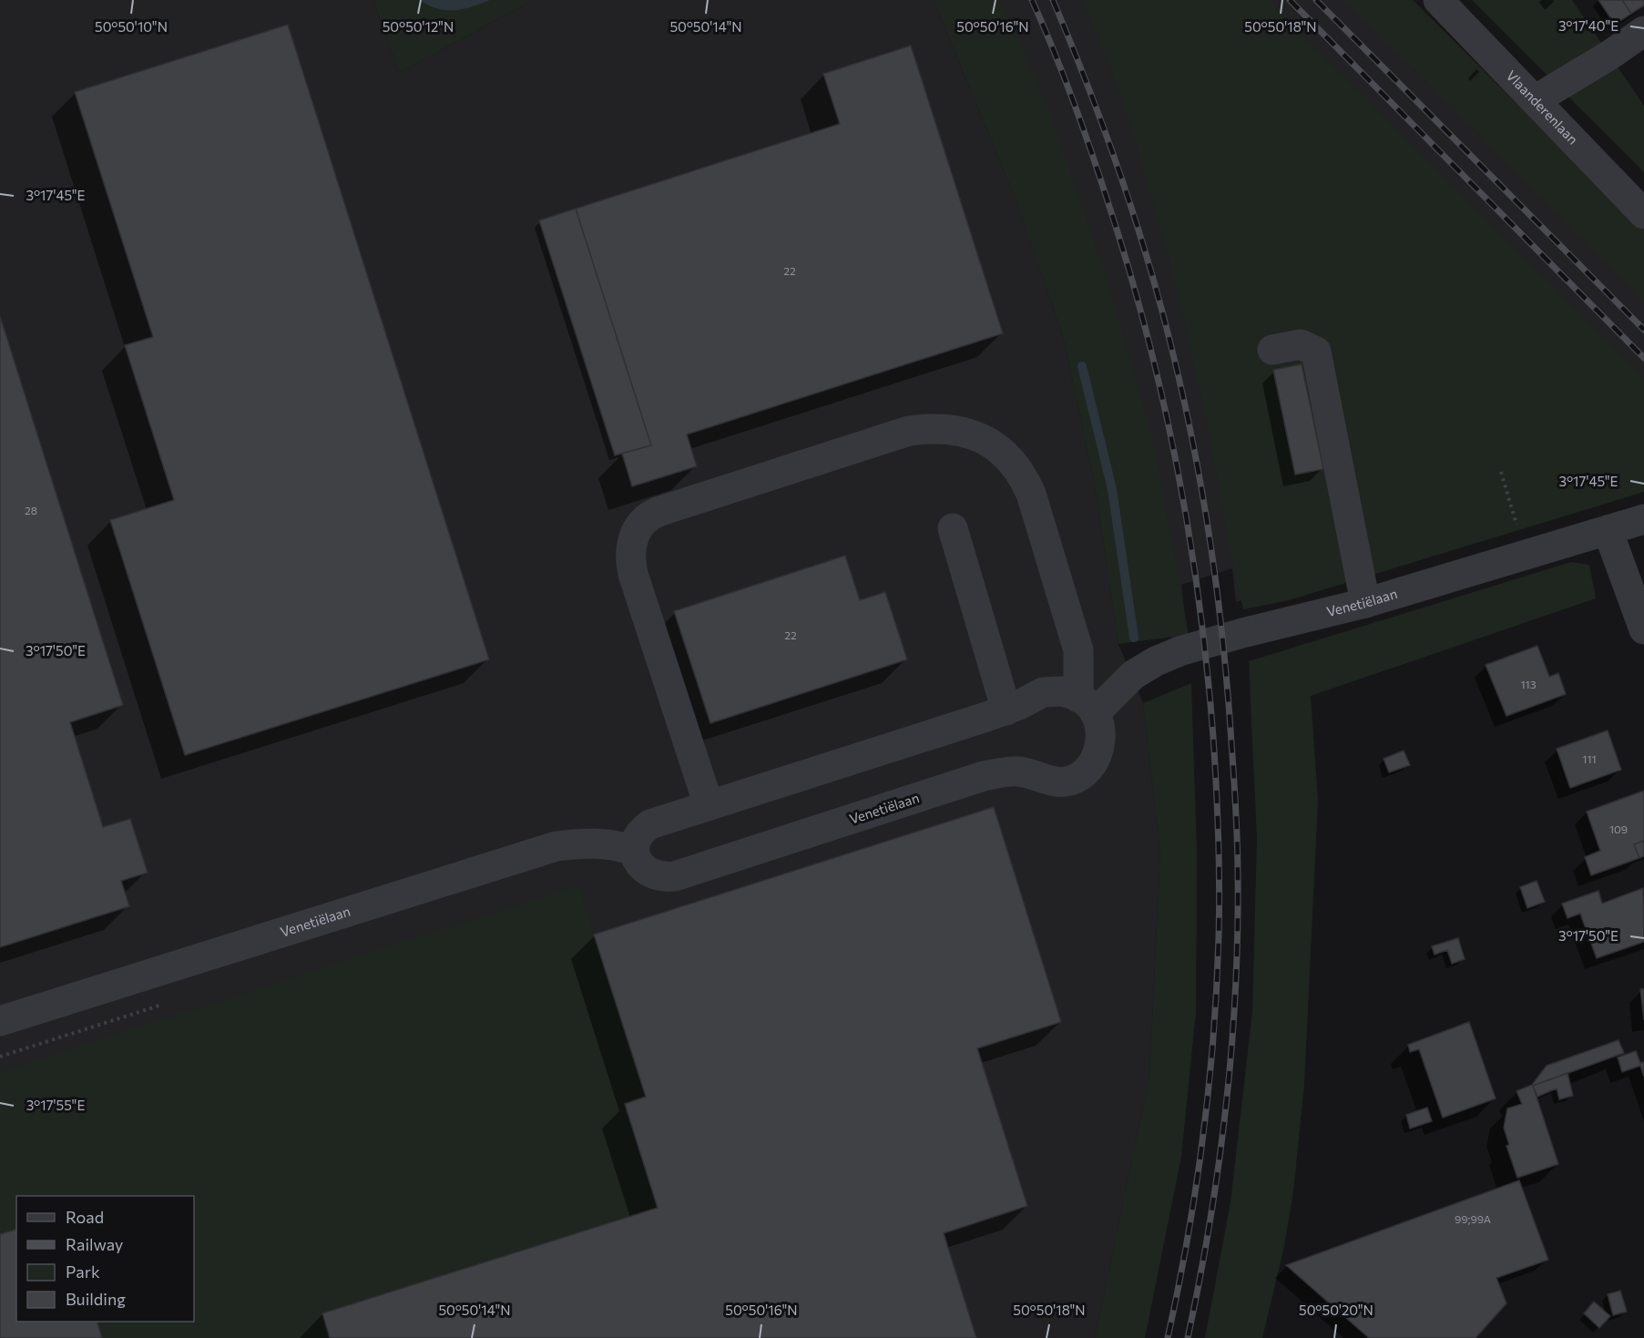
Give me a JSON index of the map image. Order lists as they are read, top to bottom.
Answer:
{
  "streets": {
    "street": ["Vlaanderenlaan", "Venetiëlaan"]
  },
  "house_numbers": [
    "22",
    "28",
    "22",
    "113",
    "111",
    "109",
    "99;99A"
  ],
  "legend": [
    "Road",
    "Railway",
    "Park",
    "Building"
  ],
  "coordinates": [
    "3°17'40\"E",
    "50°50'12\"N",
    "50°50'14\"N",
    "50°50'16\"N",
    "50°50'18\"N",
    "50°50'10\"N",
    "3°17'45\"E",
    "3°17'50\"E",
    "3°17'55\"E",
    "50°50'20\"N"
  ]
}
